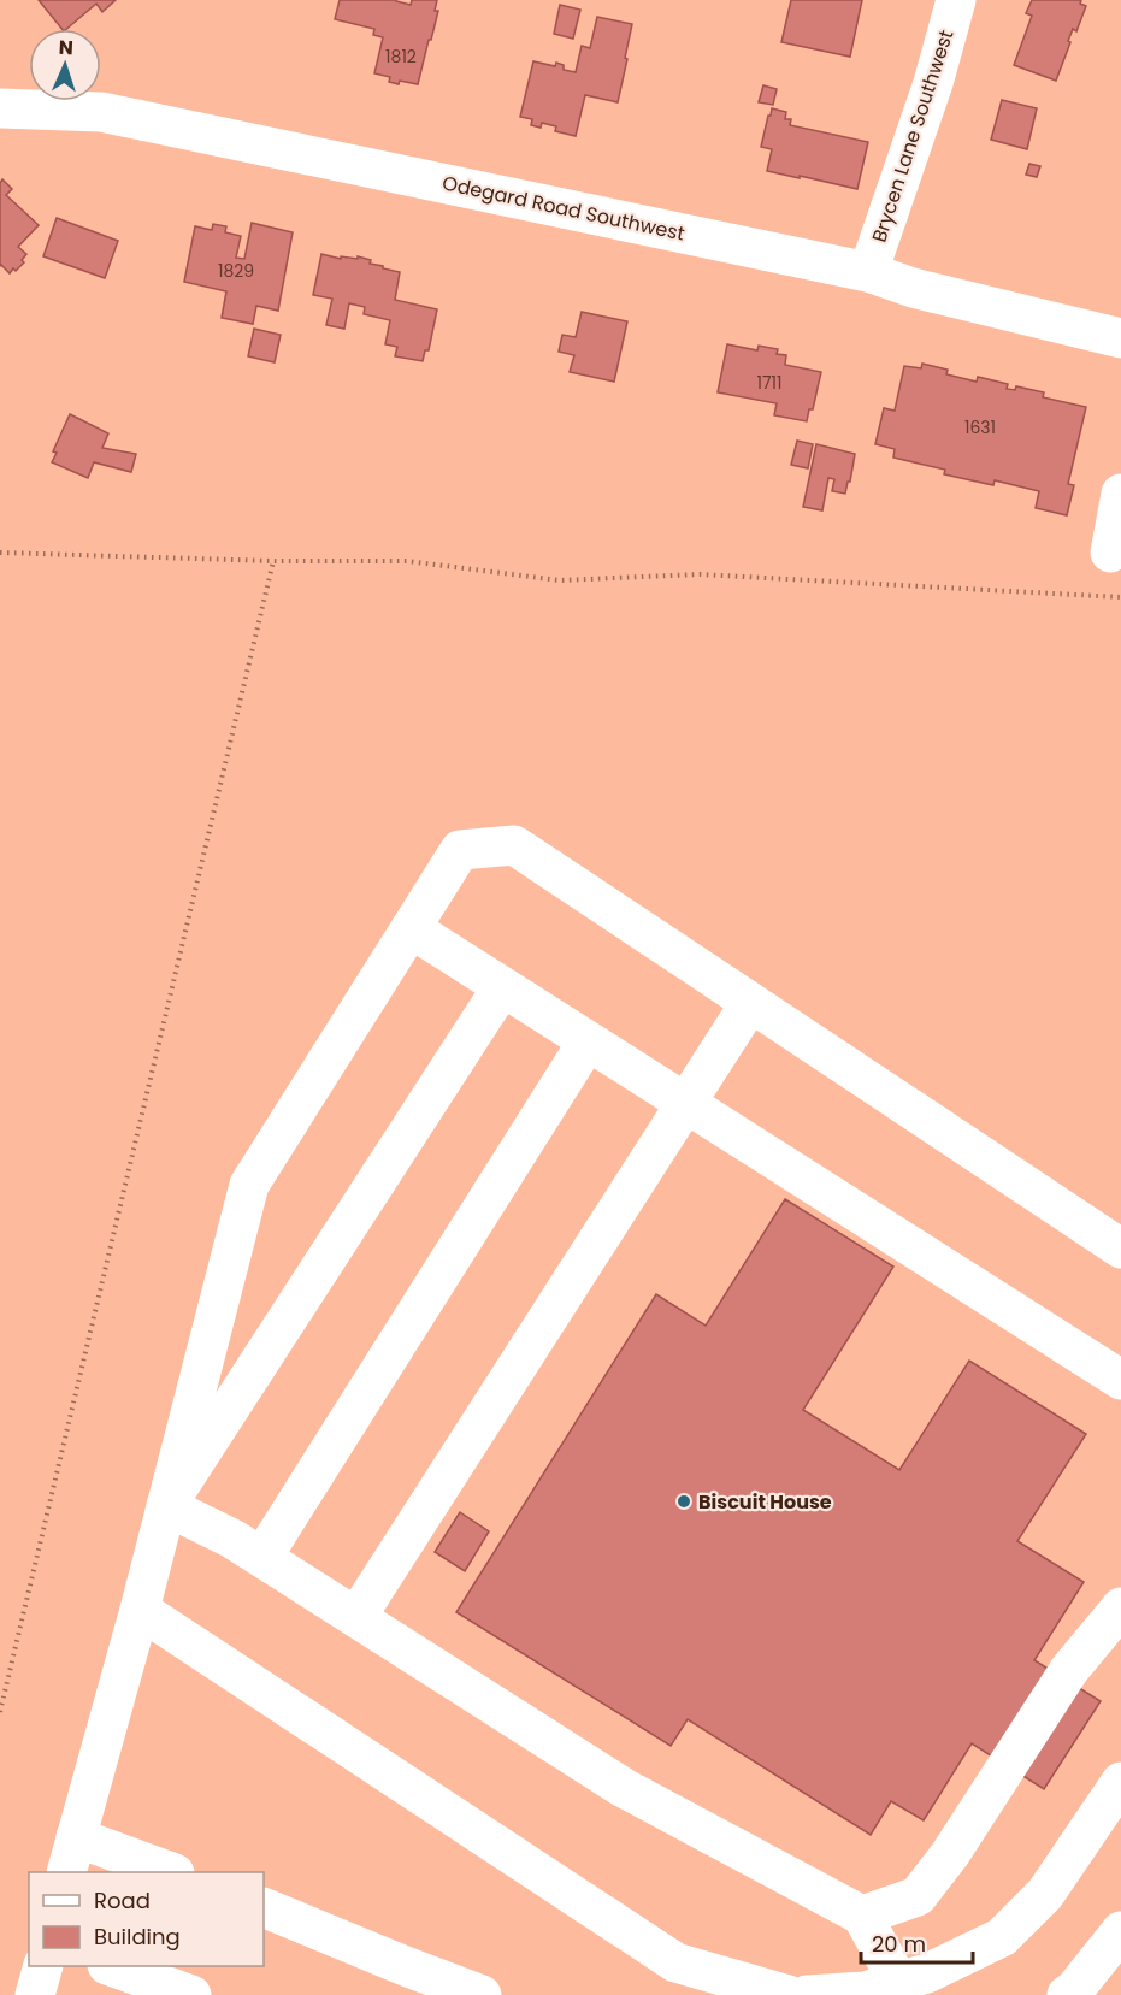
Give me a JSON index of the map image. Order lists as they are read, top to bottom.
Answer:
{
  "streets": {
    "street": ["Brycen Lane Southwest", "Odegard Road Southwest"]
  },
  "crossings": [
    ["Brycen Lane Southwest", "Odegard Road Southwest"]
  ],
  "places": ["Biscuit House"],
  "house_numbers": [
    "1812",
    "1829",
    "1711",
    "1631"
  ],
  "legend": ["Road", "Building"],
  "scale_bar": "20 m",
  "north": "top"
}
